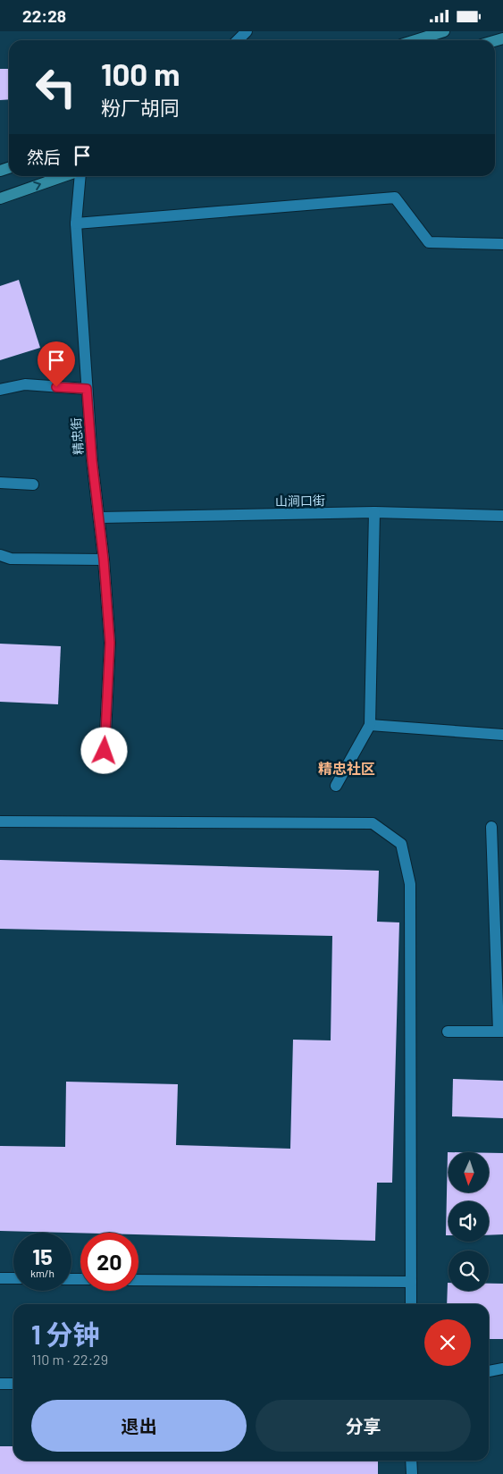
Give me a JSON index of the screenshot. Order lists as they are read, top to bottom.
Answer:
{
  "streets": {
    "street": ["精忠街", "山涧口街"]
  },
  "crossings": [
    ["精忠街", "山涧口街"]
  ],
  "districts": ["精忠社区"],
  "north": "bottom",
  "page": {
    "status": "22:28",
    "turn": ["100 m", "粉厂胡同"],
    "then": "然后",
    "speed": "15 km/h",
    "limit": "20",
    "heading": ["1 分钟", "110 m · 22:29"],
    "buttons": ["退出", "分享"]
  }
}
